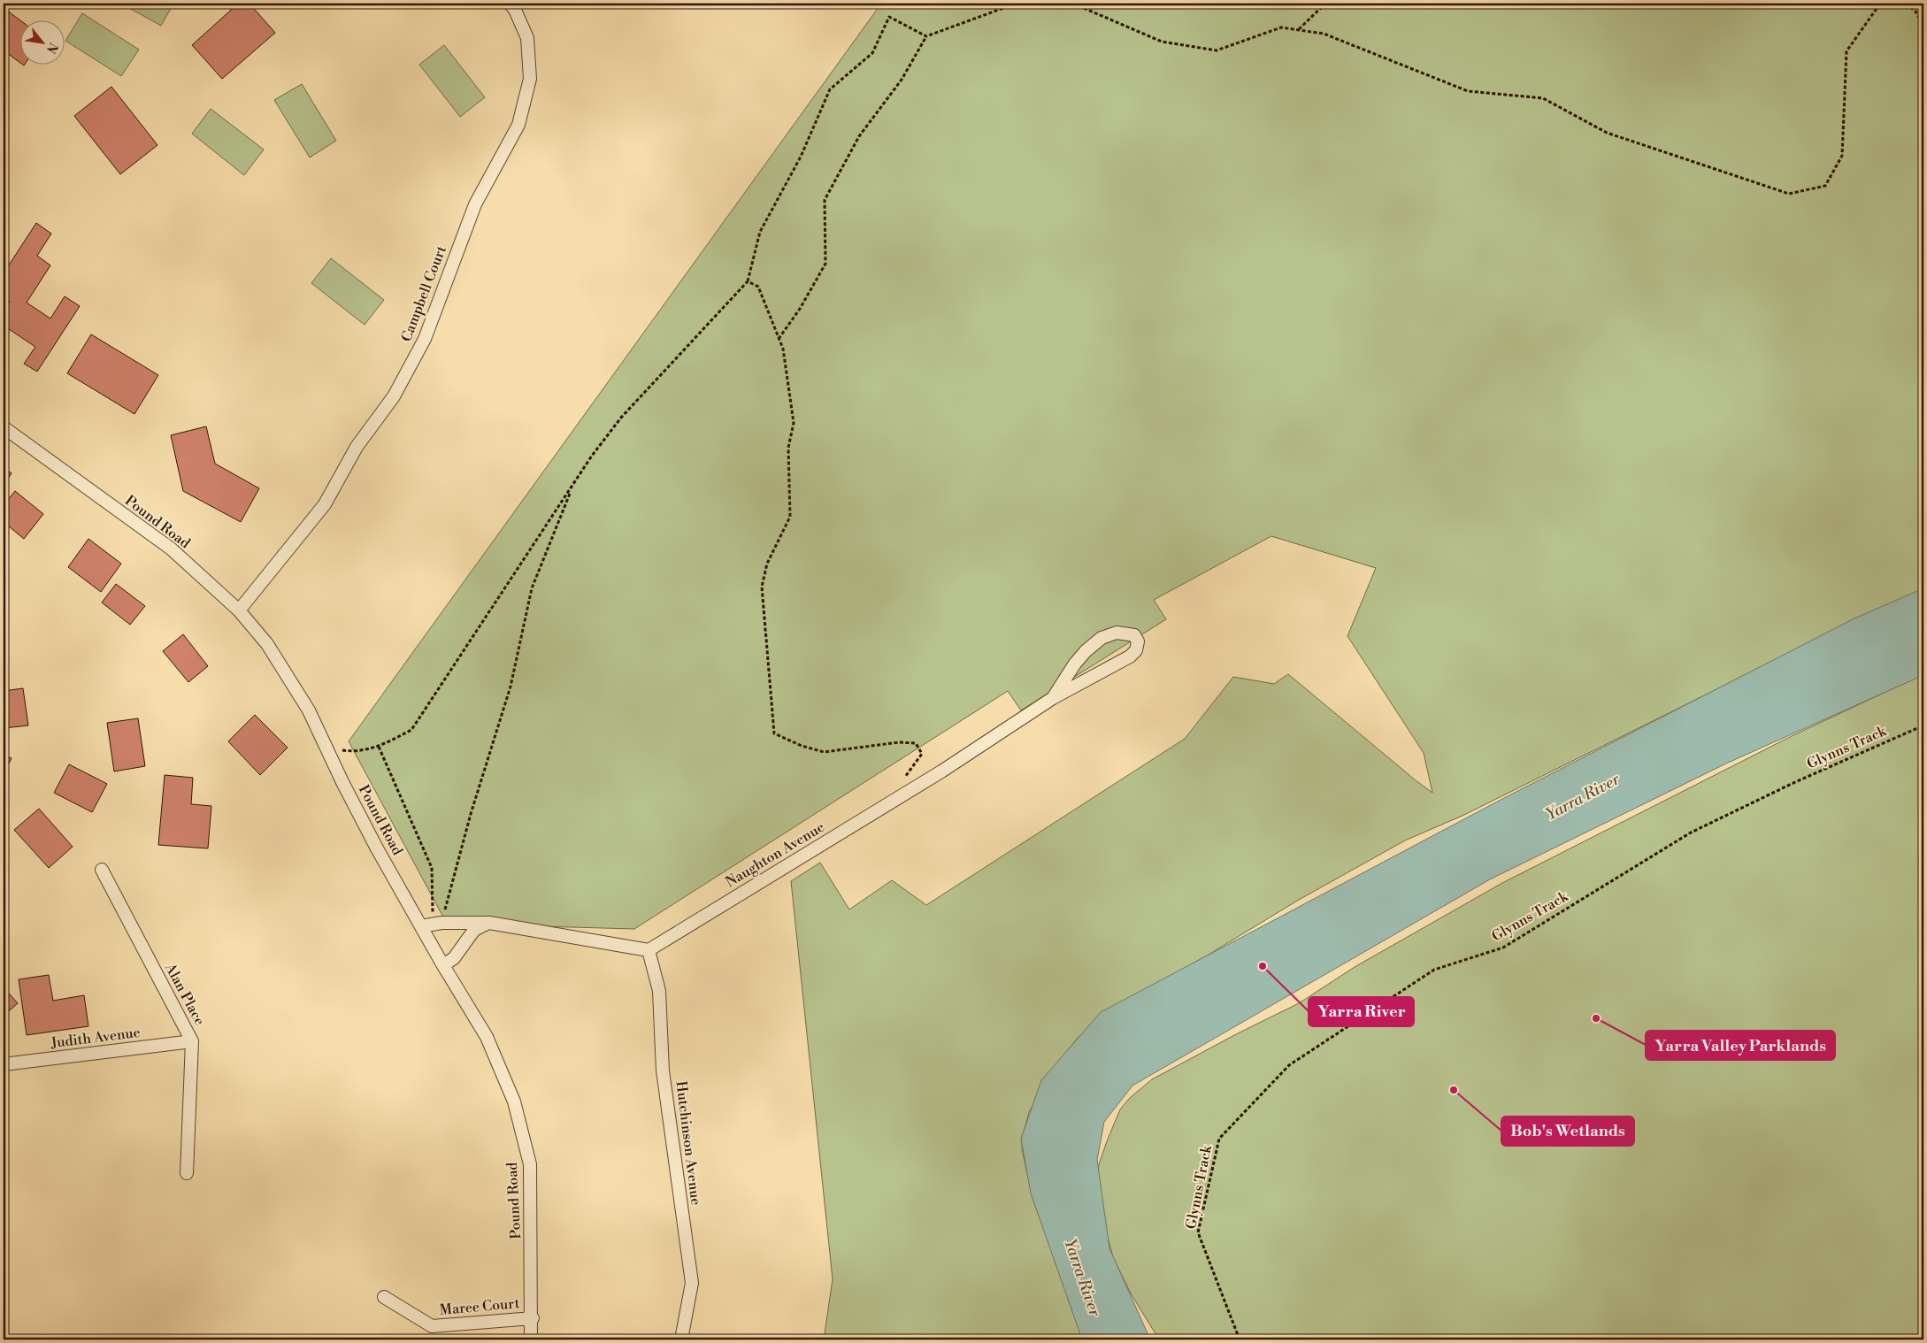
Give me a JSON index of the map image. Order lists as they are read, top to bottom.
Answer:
{
  "streets": {
    "street": [
      "Campbell Court",
      "Pound Road",
      "Naughton Avenue",
      "Alan Place",
      "Judith Avenue",
      "Hutchinson Avenue",
      "Maree Court"
    ],
    "path": ["Glynns Track"]
  },
  "crossings": [
    ["Campbell Court", "Pound Road"],
    ["Pound Road", "Maree Court"],
    ["Naughton Avenue", "Hutchinson Avenue"],
    ["Alan Place", "Judith Avenue"]
  ],
  "water": ["Yarra River"],
  "places": ["Yarra River", "Yarra Valley Parklands", "Bob's Wetlands"],
  "north": "bottom right"
}
